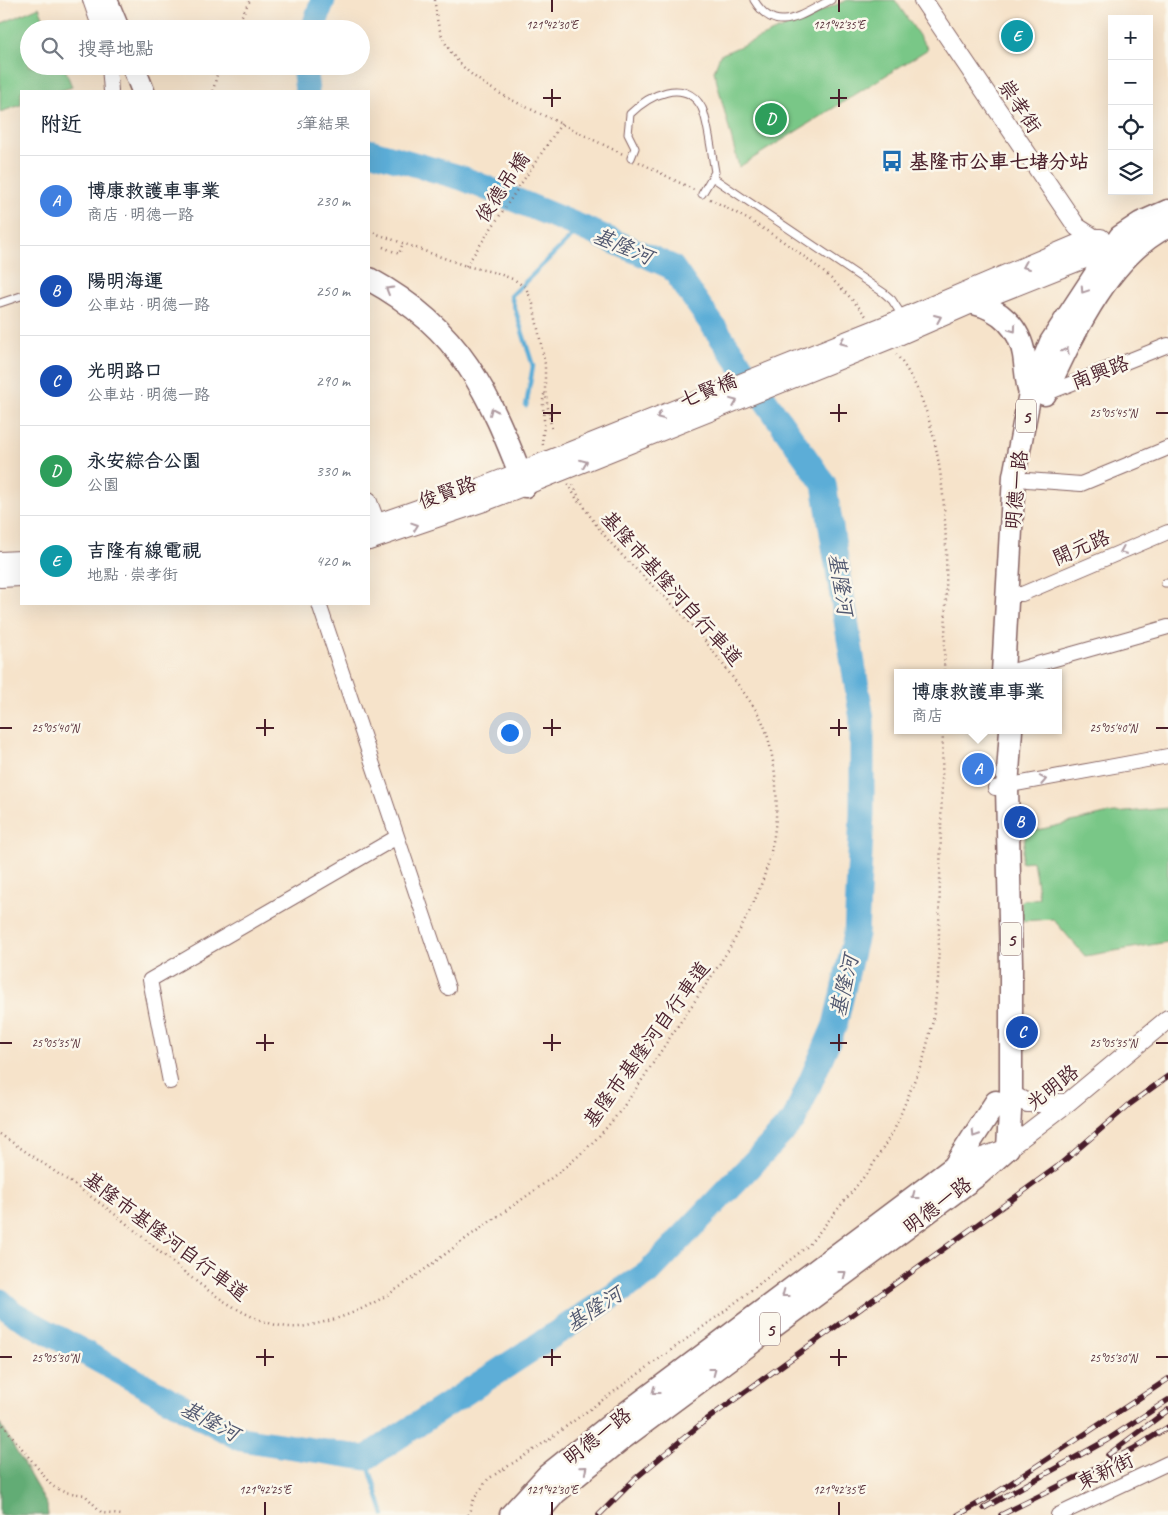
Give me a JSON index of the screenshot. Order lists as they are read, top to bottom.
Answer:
{
  "streets": {
    "main road": ["5", "明德一路"],
    "street": [
      "崇孝街",
      "南興路",
      "七賢橋",
      "俊賢路",
      "開元路",
      "光明路",
      "東新街"
    ],
    "path": ["俊德吊橋", "基隆市基隆河自行車道"]
  },
  "crossings": [
    ["南興路", "明德一路"],
    ["七賢橋", "俊賢路"],
    ["七賢橋", "基隆市基隆河自行車道"],
    ["5", "明德一路"],
    ["5", "光明路"],
    ["明德一路", "開元路"],
    ["明德一路", "光明路"]
  ],
  "water": ["基隆河"],
  "places": {
    "bus stop": ["基隆市公車七堵分站"]
  },
  "page": {
    "map_buttons": ["+", "−"],
    "pins": [
      "E",
      "D",
      "A",
      "B",
      "C"
    ],
    "search": "搜尋地點",
    "heading": ["附近", "5筆結果"],
    "list": [
      {
        "mark": "A",
        "name": "博康救護車事業",
        "note": "商店 · 明德一路",
        "value": "230 m"
      },
      {
        "mark": "B",
        "name": "陽明海運",
        "note": "公車站 · 明德一路",
        "value": "250 m"
      },
      {
        "mark": "C",
        "name": "光明路口",
        "note": "公車站 · 明德一路",
        "value": "290 m"
      },
      {
        "mark": "D",
        "name": "永安綜合公園",
        "note": "公園",
        "value": "330 m"
      },
      {
        "mark": "E",
        "name": "吉隆有線電視",
        "note": "地點 · 崇孝街",
        "value": "420 m"
      }
    ],
    "popup": ["博康救護車事業", "商店"]
  },
  "coordinates": [
    "121°42'30\"E",
    "121°42'35\"E",
    "25°05'45\"N",
    "25°05'40\"N",
    "25°05'35\"N",
    "25°05'30\"N",
    "121°42'25\"E"
  ]
}
